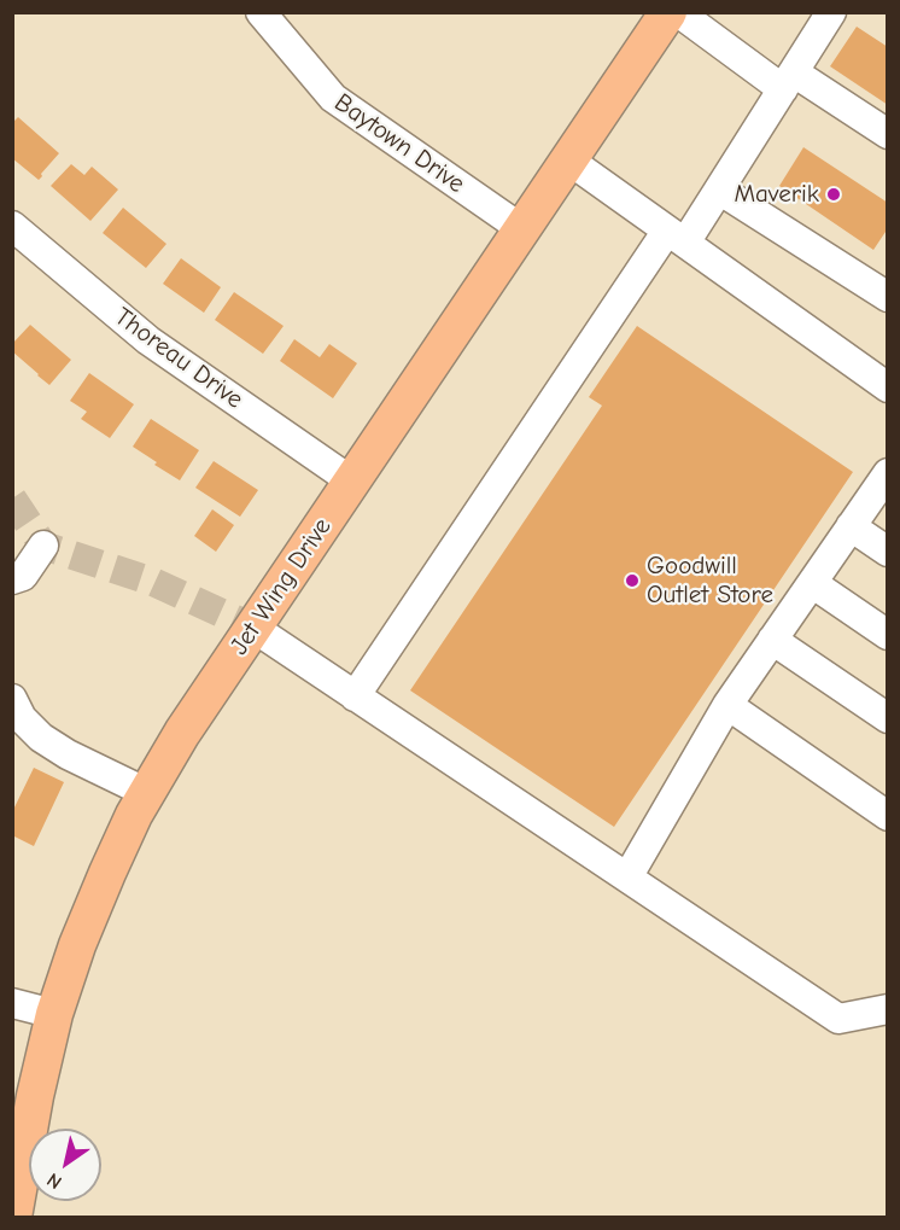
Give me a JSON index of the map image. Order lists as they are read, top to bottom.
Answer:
{
  "streets": {
    "main road": ["Jet Wing Drive"],
    "street": ["Baytown Drive", "Thoreau Drive"]
  },
  "crossings": [
    ["Baytown Drive", "Jet Wing Drive"],
    ["Thoreau Drive", "Jet Wing Drive"]
  ],
  "places": ["Maverik", "Goodwill Outlet Store"],
  "north": "bottom left"
}
